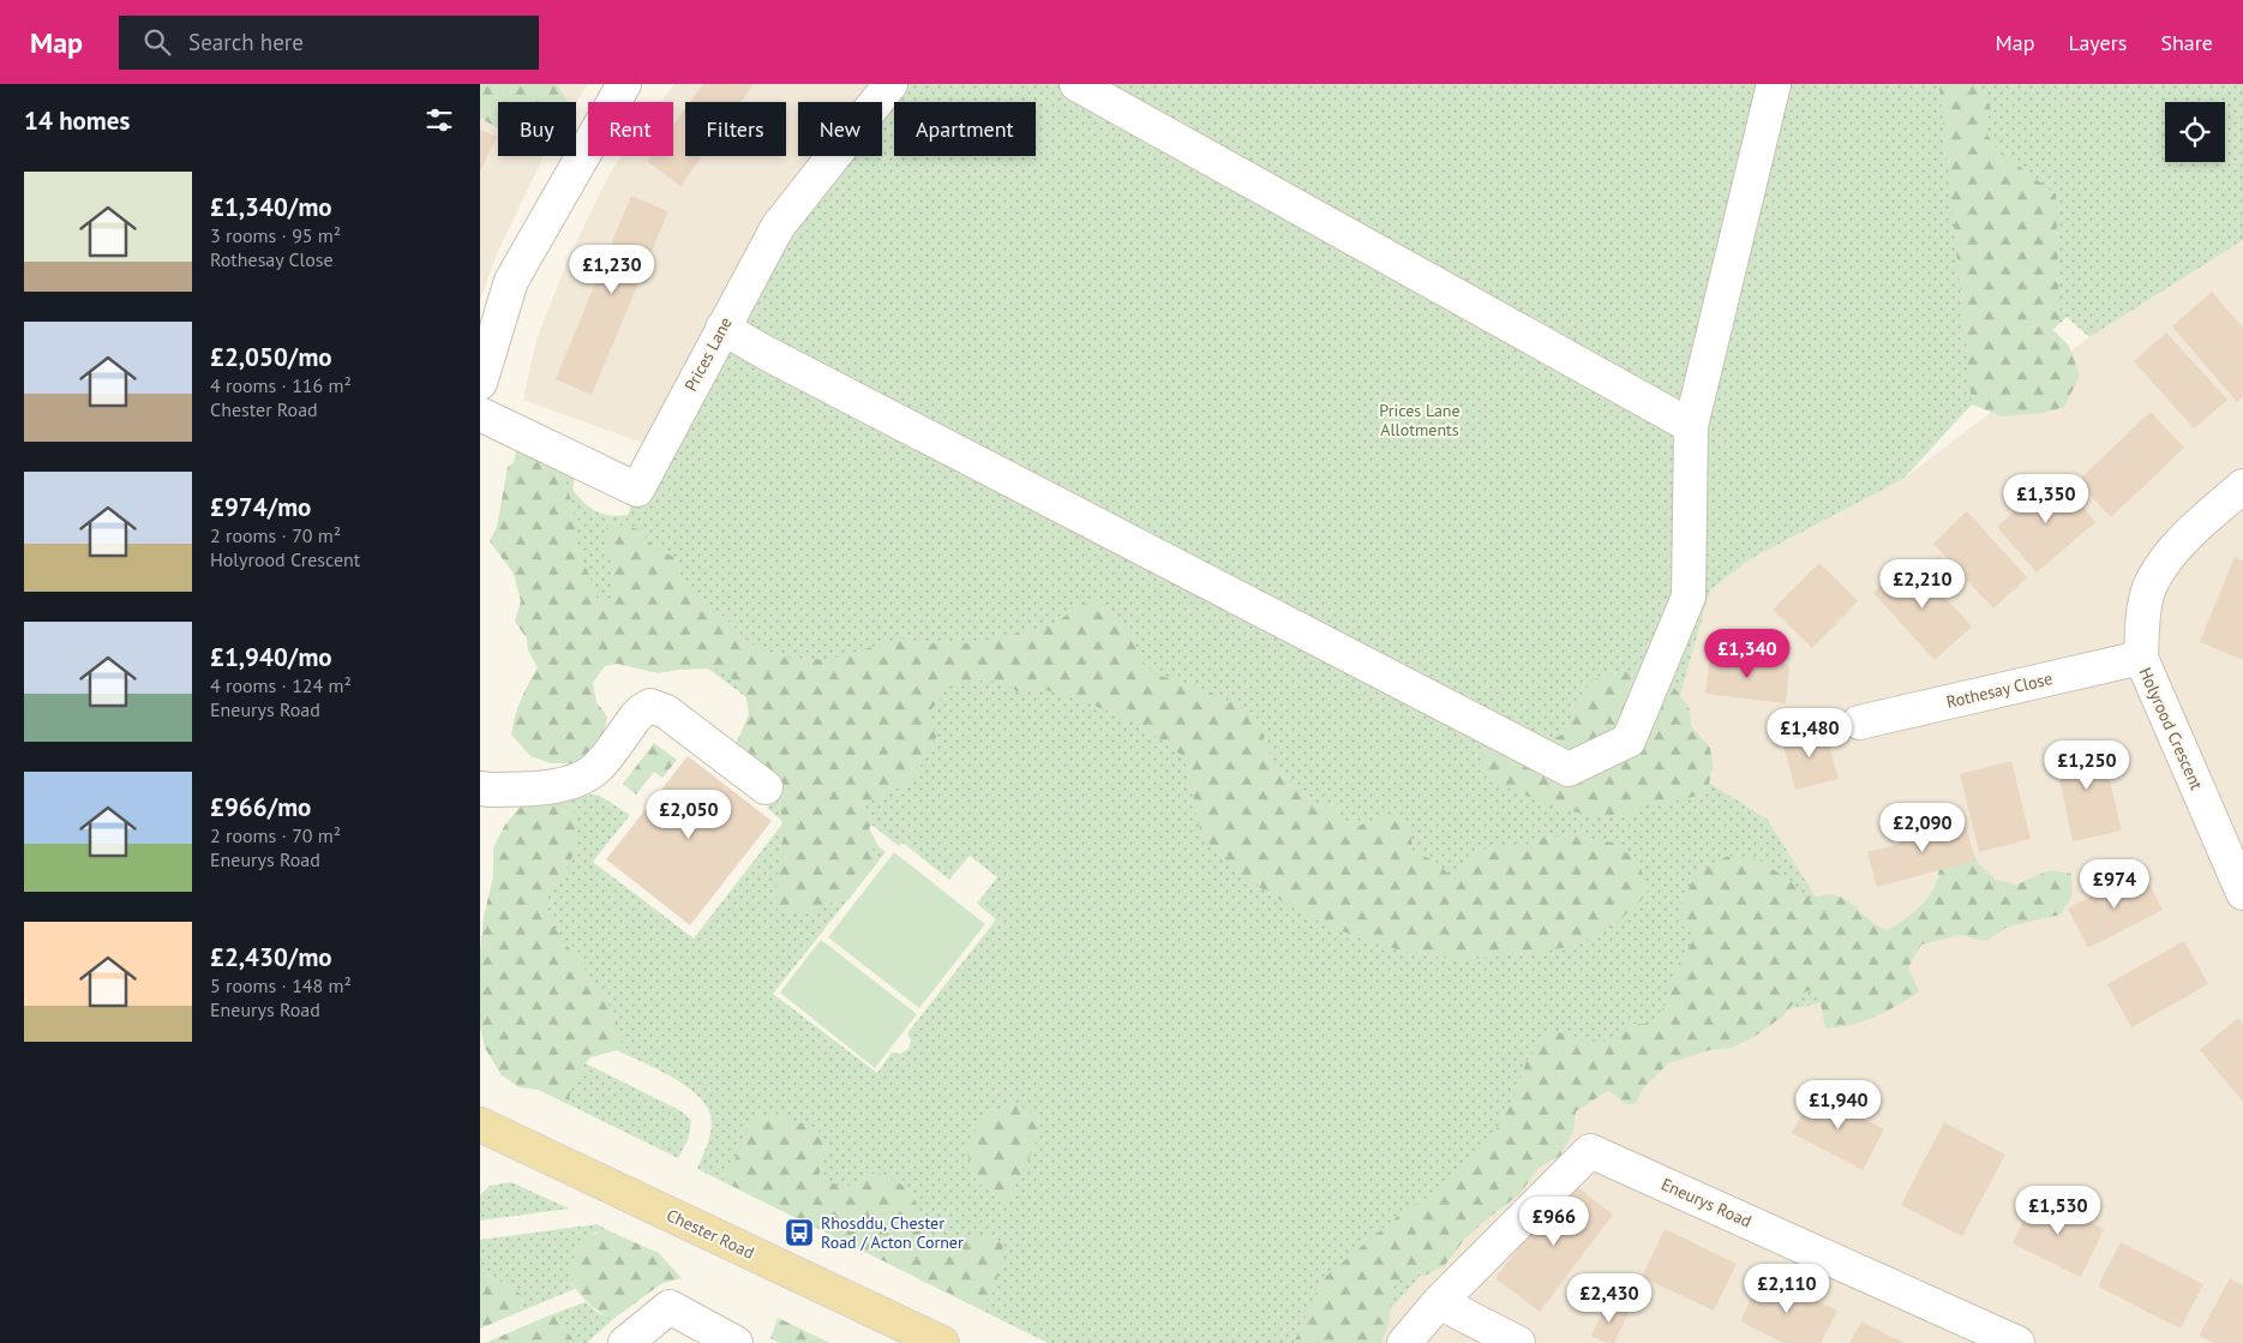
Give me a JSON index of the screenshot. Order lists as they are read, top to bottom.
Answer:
{
  "streets": {
    "main road": ["Chester Road"],
    "street": [
      "Prices Lane",
      "Rothesay Close",
      "Holyrood Crescent",
      "Eneurys Road"
    ]
  },
  "crossings": [
    ["Rothesay Close", "Holyrood Crescent"]
  ],
  "parks": ["Prices Lane Allotments"],
  "places": {
    "bus stop": ["Rhosddu, Chester Road / Acton Corner"]
  },
  "page": {
    "header": "Map",
    "search": "Search here",
    "nav": ["Map", "Layers", "Share"],
    "heading": "14 homes",
    "chip": [
      "Buy",
      "Rent",
      "Filters",
      "New",
      "Apartment"
    ],
    "list": [
      {
        "name": "£1,340/mo",
        "note": "3 rooms · 95 m² · Rothesay Close"
      },
      {
        "name": "£2,050/mo",
        "note": "4 rooms · 116 m² · Chester Road"
      },
      {
        "name": "£974/mo",
        "note": "2 rooms · 70 m² · Holyrood Crescent"
      },
      {
        "name": "£1,940/mo",
        "note": "4 rooms · 124 m² · Eneurys Road"
      },
      {
        "name": "£966/mo",
        "note": "2 rooms · 70 m² · Eneurys Road"
      },
      {
        "name": "£2,430/mo",
        "note": "5 rooms · 148 m² · Eneurys Road"
      }
    ],
    "price": [
      "£1,230",
      "£1,350",
      "£2,210",
      "£1,340",
      "£1,480",
      "£1,250",
      "£2,050",
      "£2,090",
      "£974",
      "£1,940",
      "£1,530",
      "£966",
      "£2,110",
      "£2,430"
    ]
  }
}
